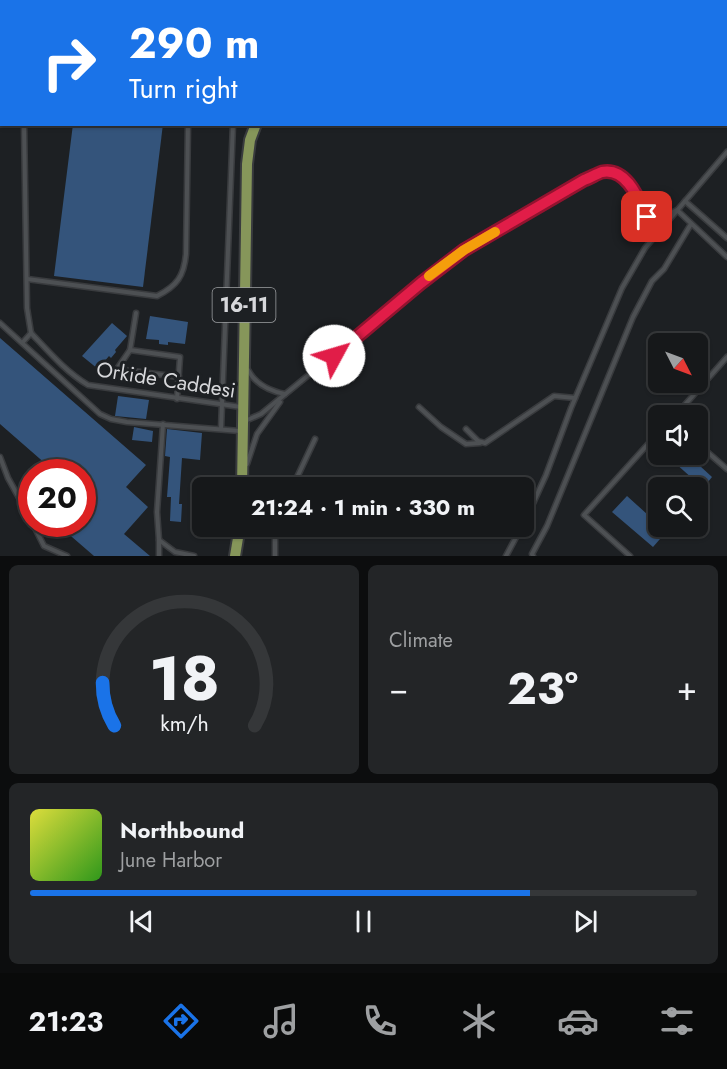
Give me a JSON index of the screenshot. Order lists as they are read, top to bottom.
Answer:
{
  "streets": {
    "main road": ["16-11"],
    "lane": ["Orkide Caddesi"]
  },
  "crossings": [
    ["16-11", "Orkide Caddesi"]
  ],
  "north": "bottom right",
  "page": {
    "turn": ["290 m", "Turn right"],
    "limit": "20",
    "trip": "21:24 · 1 min · 330 m",
    "tile": "Climate",
    "heat": ["−", "23°", "+"],
    "song": ["Northbound", "June Harbor"],
    "tabs": "21:23",
    "gauge": ["18", "km/h"]
  }
}
